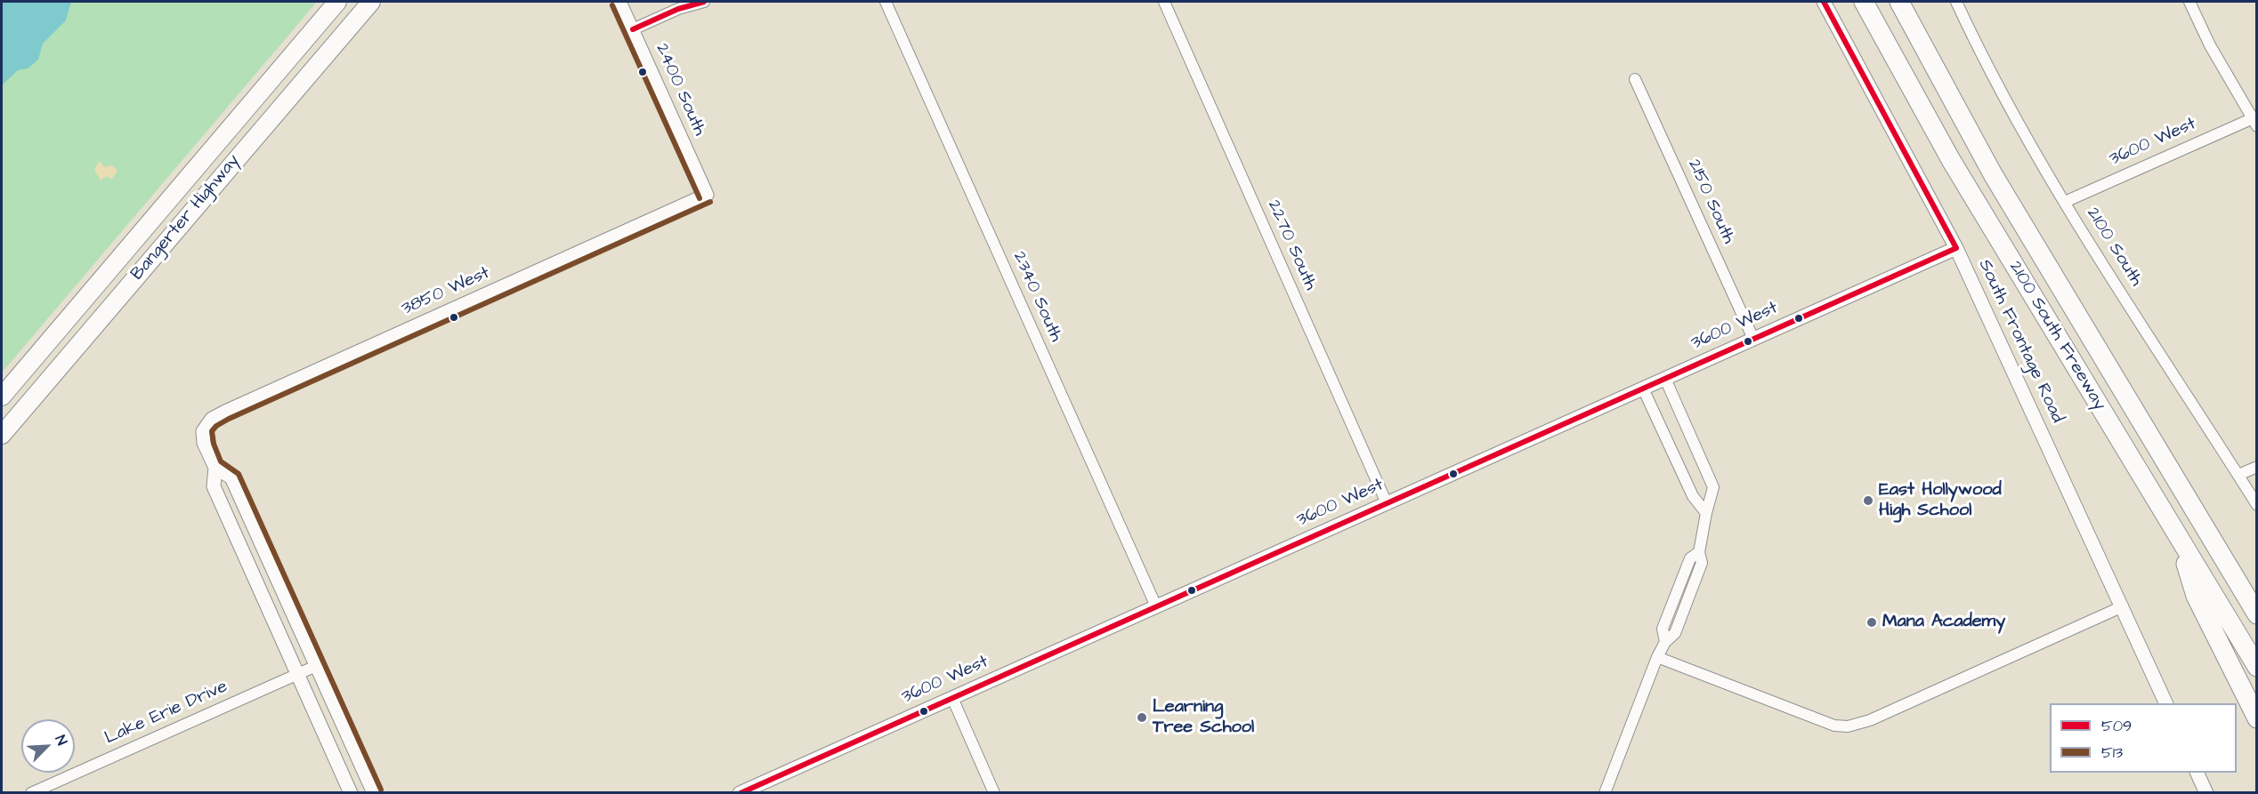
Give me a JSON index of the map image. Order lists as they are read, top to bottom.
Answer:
{
  "streets": {
    "highway": ["Bangerter Highway", "2100 South Freeway"],
    "street": [
      "2400 South",
      "3600 West",
      "2150 South",
      "2270 South",
      "2100 South",
      "3850 West",
      "2340 South",
      "South Frontage Road",
      "Lake Erie Drive"
    ]
  },
  "crossings": [
    ["2400 South", "3850 West"],
    ["3600 West", "2150 South"],
    ["3600 West", "2270 South"],
    ["3600 West", "2100 South"],
    ["3600 West", "2340 South"],
    ["3600 West", "South Frontage Road"]
  ],
  "places": ["East Hollywood High School", "Mana Academy", "Learning Tree School"],
  "lines": ["transit line 509", "transit line 513"],
  "legend": ["509", "513"],
  "north": "top right"
}
